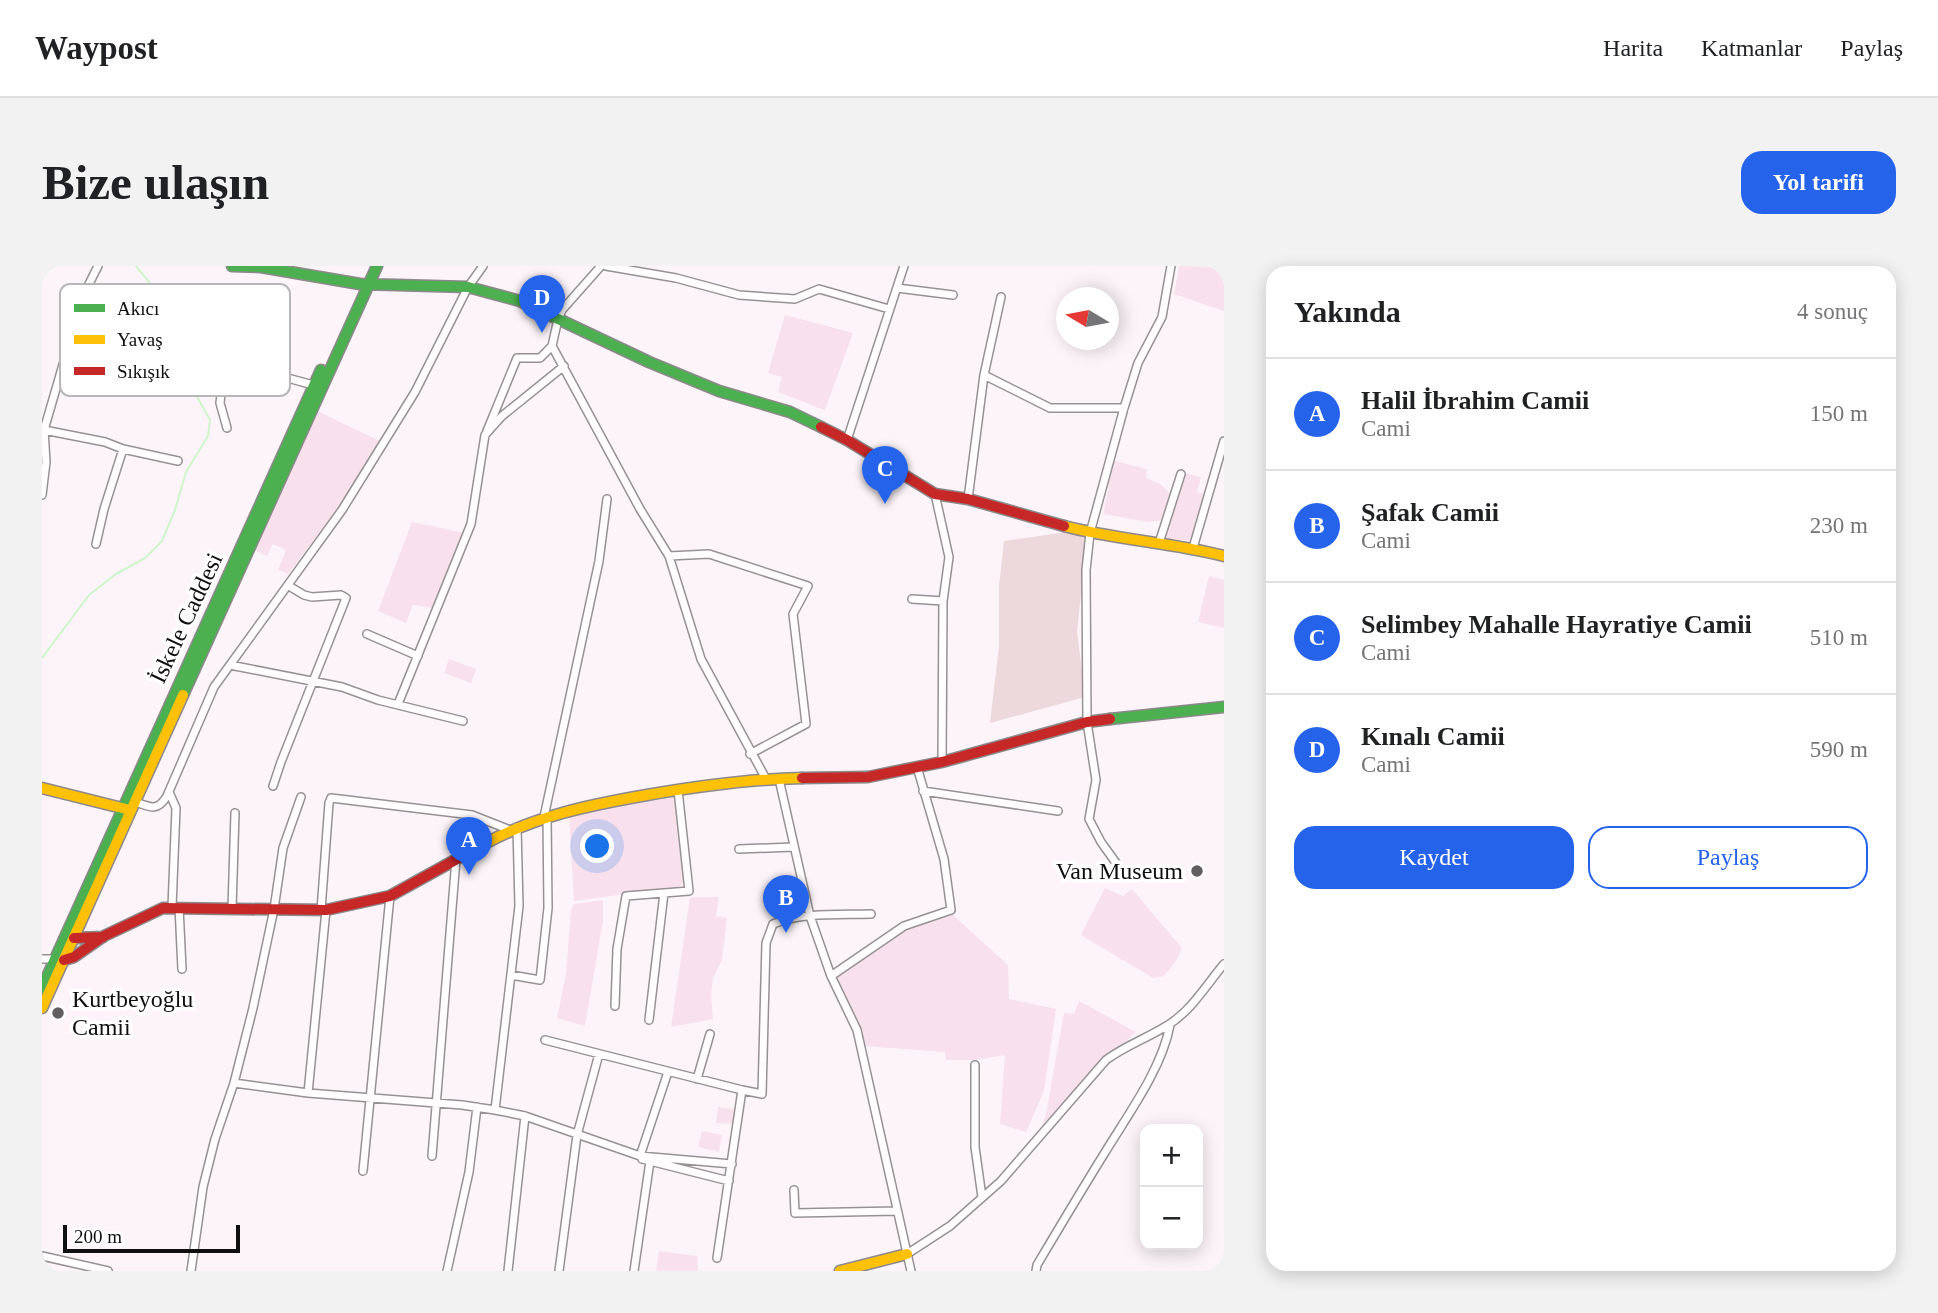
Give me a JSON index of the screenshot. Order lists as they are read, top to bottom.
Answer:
{
  "streets": {
    "street": ["İskele Caddesi"]
  },
  "places": ["Van Museum", "Kurtbeyoğlu Camii"],
  "legend": ["Akıcı", "Yavaş", "Sıkışık"],
  "scale_bar": "200 m",
  "north": "left",
  "page": {
    "header": "Waypost",
    "nav": ["Harita", "Katmanlar", "Paylaş"],
    "buttons": [
      "Yol tarifi",
      ["Kaydet", "Paylaş"]
    ],
    "title": "Bize ulaşın",
    "heading": ["Yakında", "4 sonuç"],
    "pins": [
      "D",
      "C",
      "A",
      "B"
    ],
    "list": [
      {
        "mark": "A",
        "name": "Halil İbrahim Camii",
        "note": "Cami",
        "value": "150 m"
      },
      {
        "mark": "B",
        "name": "Şafak Camii",
        "note": "Cami",
        "value": "230 m"
      },
      {
        "mark": "C",
        "name": "Selimbey Mahalle Hayratiye Camii",
        "note": "Cami",
        "value": "510 m"
      },
      {
        "mark": "D",
        "name": "Kınalı Camii",
        "note": "Cami",
        "value": "590 m"
      }
    ],
    "map_buttons": ["+", "−"],
    "scale": "200 m"
  }
}
